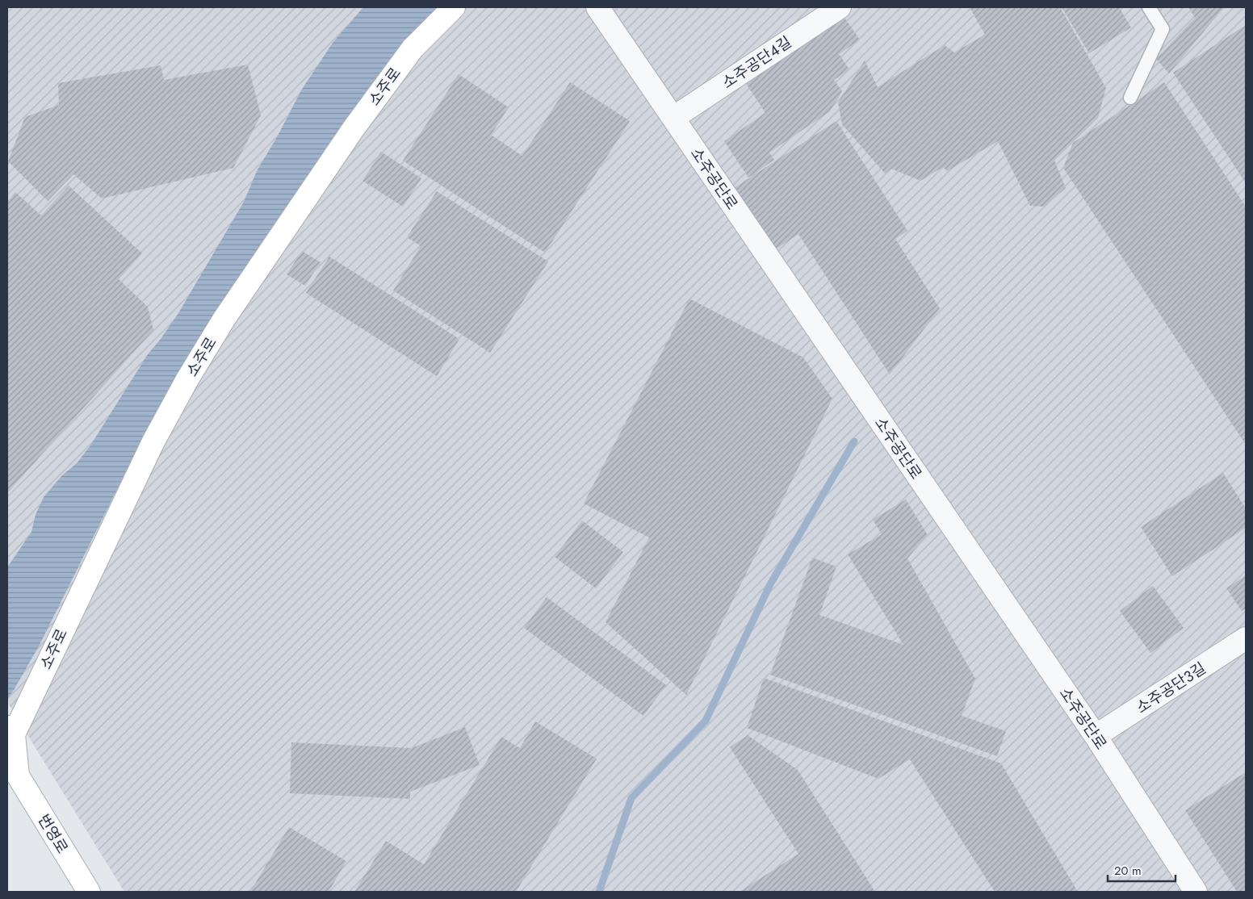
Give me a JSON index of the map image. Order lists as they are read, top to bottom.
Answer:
{
  "streets": {
    "street": [
      "소주공단4길",
      "소주로",
      "소주공단로",
      "소주공단3길",
      "번영로"
    ]
  },
  "crossings": [
    ["소주공단4길", "소주공단로"],
    ["소주로", "번영로"],
    ["소주공단로", "소주공단3길"]
  ],
  "scale_bar": "20 m"
}
